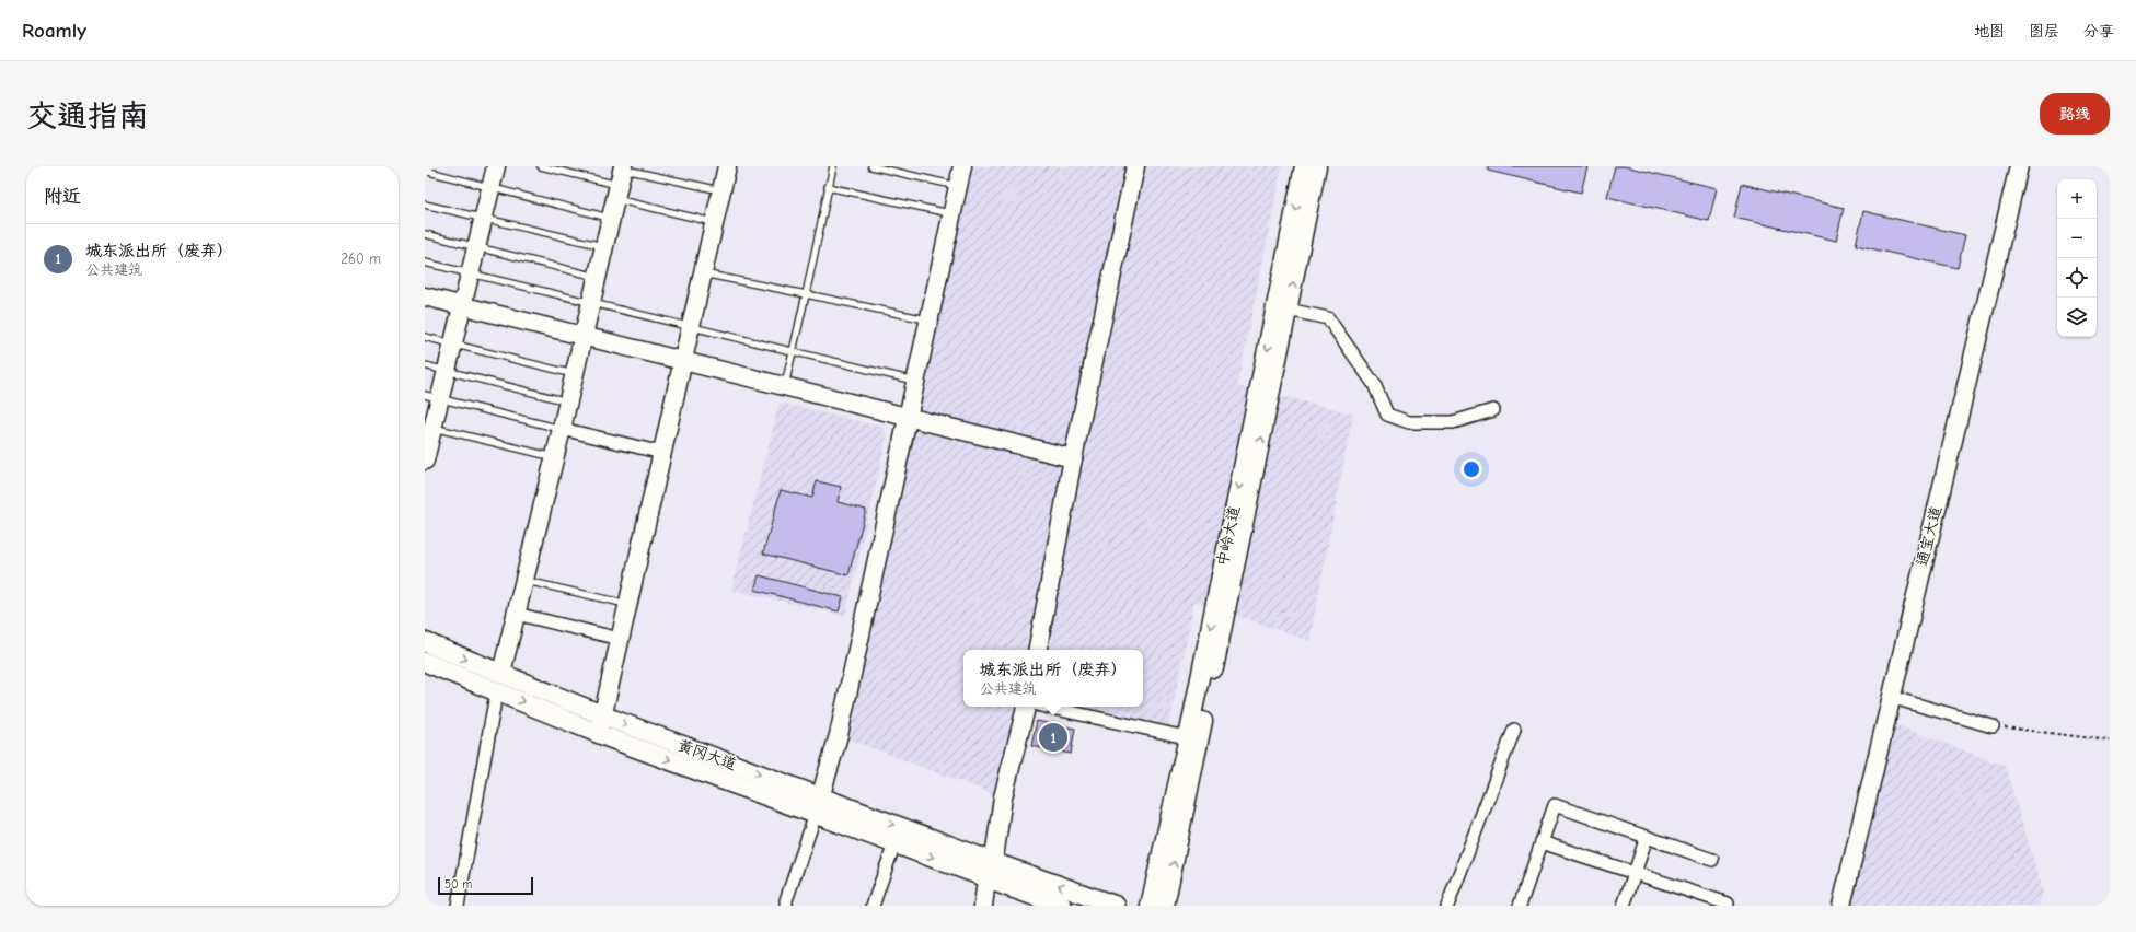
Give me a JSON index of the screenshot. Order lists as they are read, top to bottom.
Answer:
{
  "streets": {
    "main road": ["黄冈大道"],
    "street": ["中岭大道", "通宝大道"]
  },
  "one_way": ["黄冈大道"],
  "scale_bar": "50 m",
  "page": {
    "header": "Roamly",
    "nav": ["地图", "图层", "分享"],
    "buttons": "路线",
    "title": "交通指南",
    "heading": "附近",
    "map_buttons": ["+", "−"],
    "list": [
      {
        "mark": "1",
        "name": "城东派出所（废弃）",
        "note": "公共建筑",
        "value": "260 m"
      }
    ],
    "popup": ["城东派出所（废弃）", "公共建筑"],
    "pins": "1",
    "scale": "50 m"
  }
}
